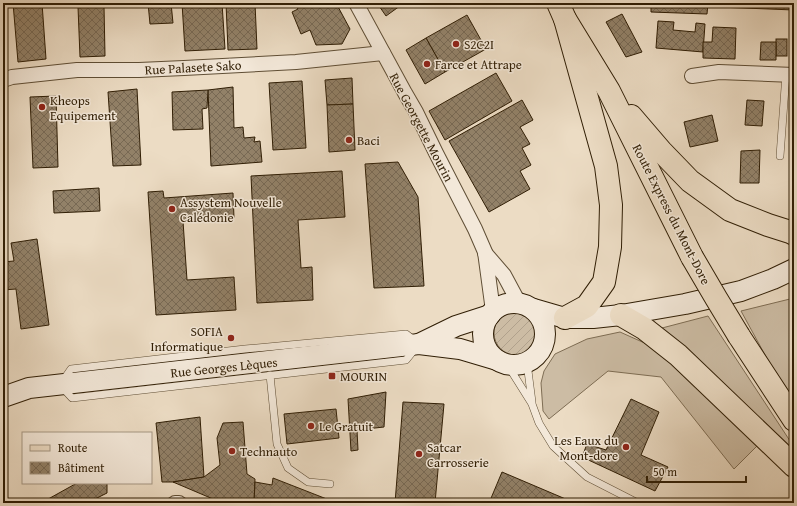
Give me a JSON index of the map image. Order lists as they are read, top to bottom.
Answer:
{
  "streets": {
    "main road": ["Route Express du Mont-Dore", "Rue Georges Lèques"],
    "street": ["Rue Palasete Sako", "Rue Georgette Mourin"]
  },
  "crossings": [
    ["Rue Palasete Sako", "Rue Georgette Mourin"],
    ["Rue Georgette Mourin", "Rue Georges Lèques"]
  ],
  "places": {
    "other": [
      "S2C2I",
      "Farce et Attrape",
      "Kheops Equipement",
      "Baci",
      "Assystem Nouvelle Calédonie",
      "SOFIA Informatique",
      "Le Gratuit",
      "Les Eaux du Mont-dore",
      "Technauto",
      "Satcar Carrosserie"
    ],
    "transit": ["MOURIN"]
  },
  "legend": ["Route", "Bâtiment"],
  "scale_bar": "50 m"
}
